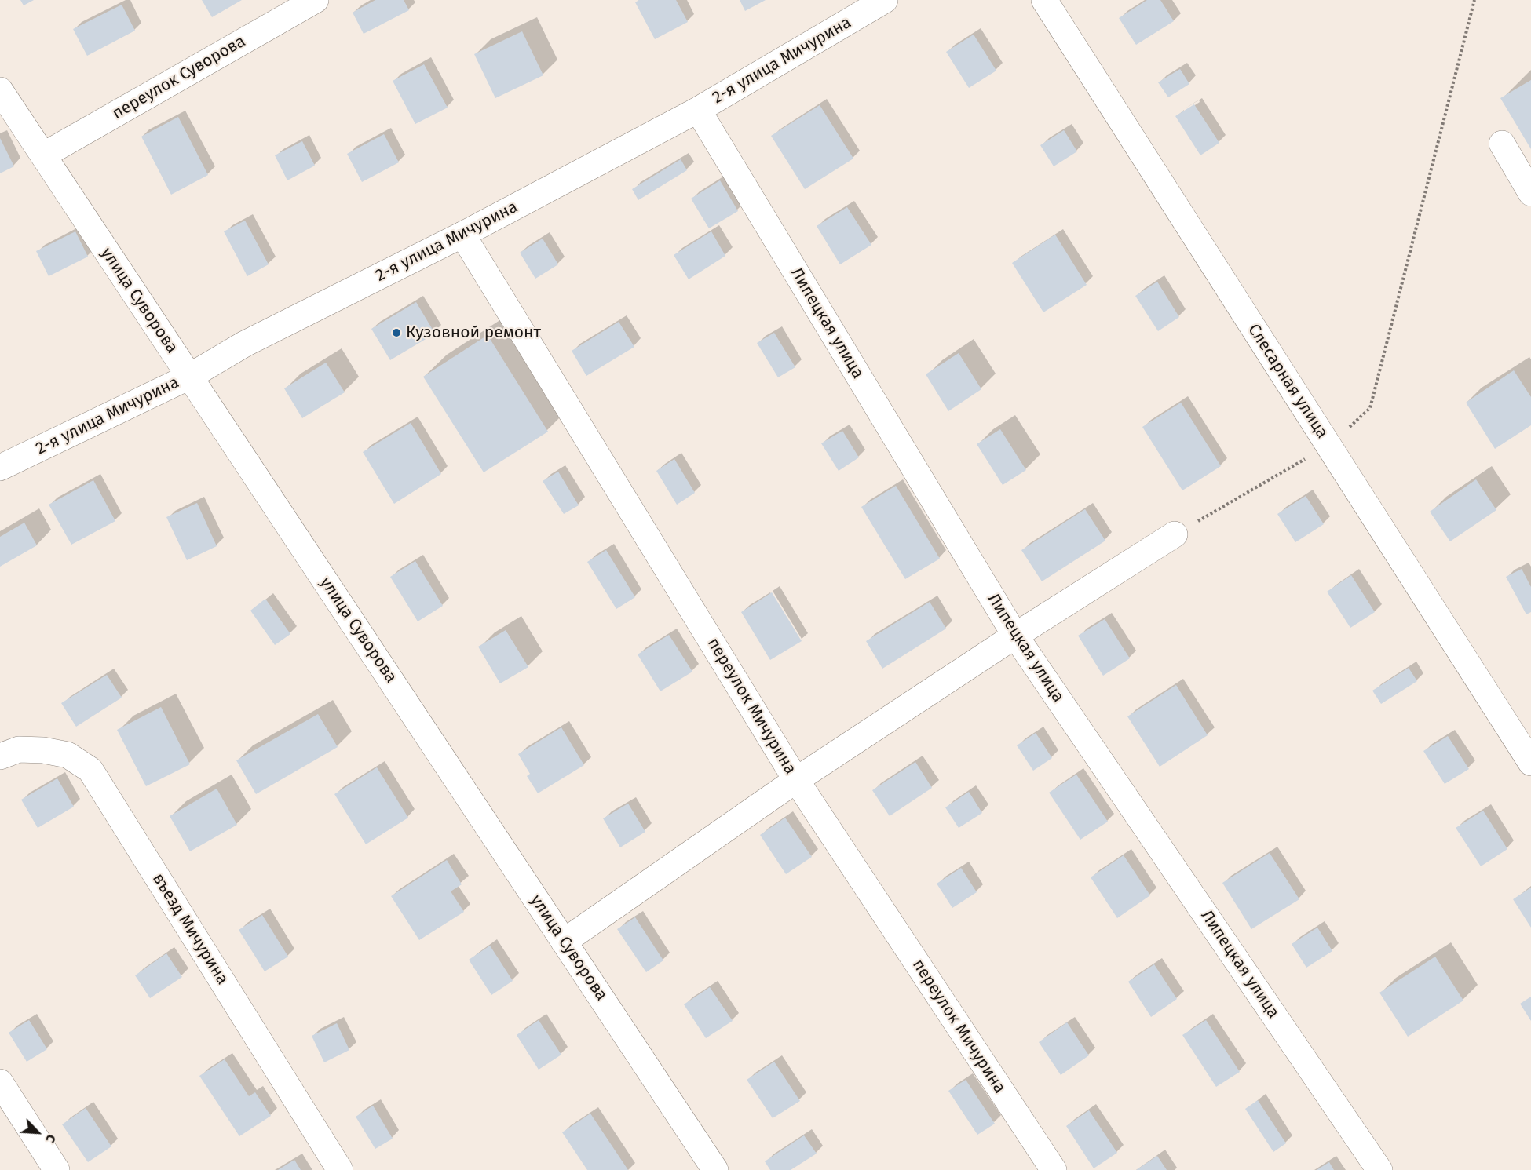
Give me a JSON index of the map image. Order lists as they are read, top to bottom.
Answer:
{
  "streets": {
    "street": [
      "2-я улица Мичурина",
      "переулок Суворова",
      "улица Суворова",
      "Липецкая улица",
      "Слесарная улица",
      "переулок Мичурина",
      "въезд Мичурина"
    ]
  },
  "crossings": [
    ["2-я улица Мичурина", "улица Суворова"],
    ["2-я улица Мичурина", "Липецкая улица"],
    ["2-я улица Мичурина", "переулок Мичурина"],
    ["переулок Суворова", "улица Суворова"]
  ],
  "places": ["Кузовной ремонт"],
  "north": "bottom right"
}
